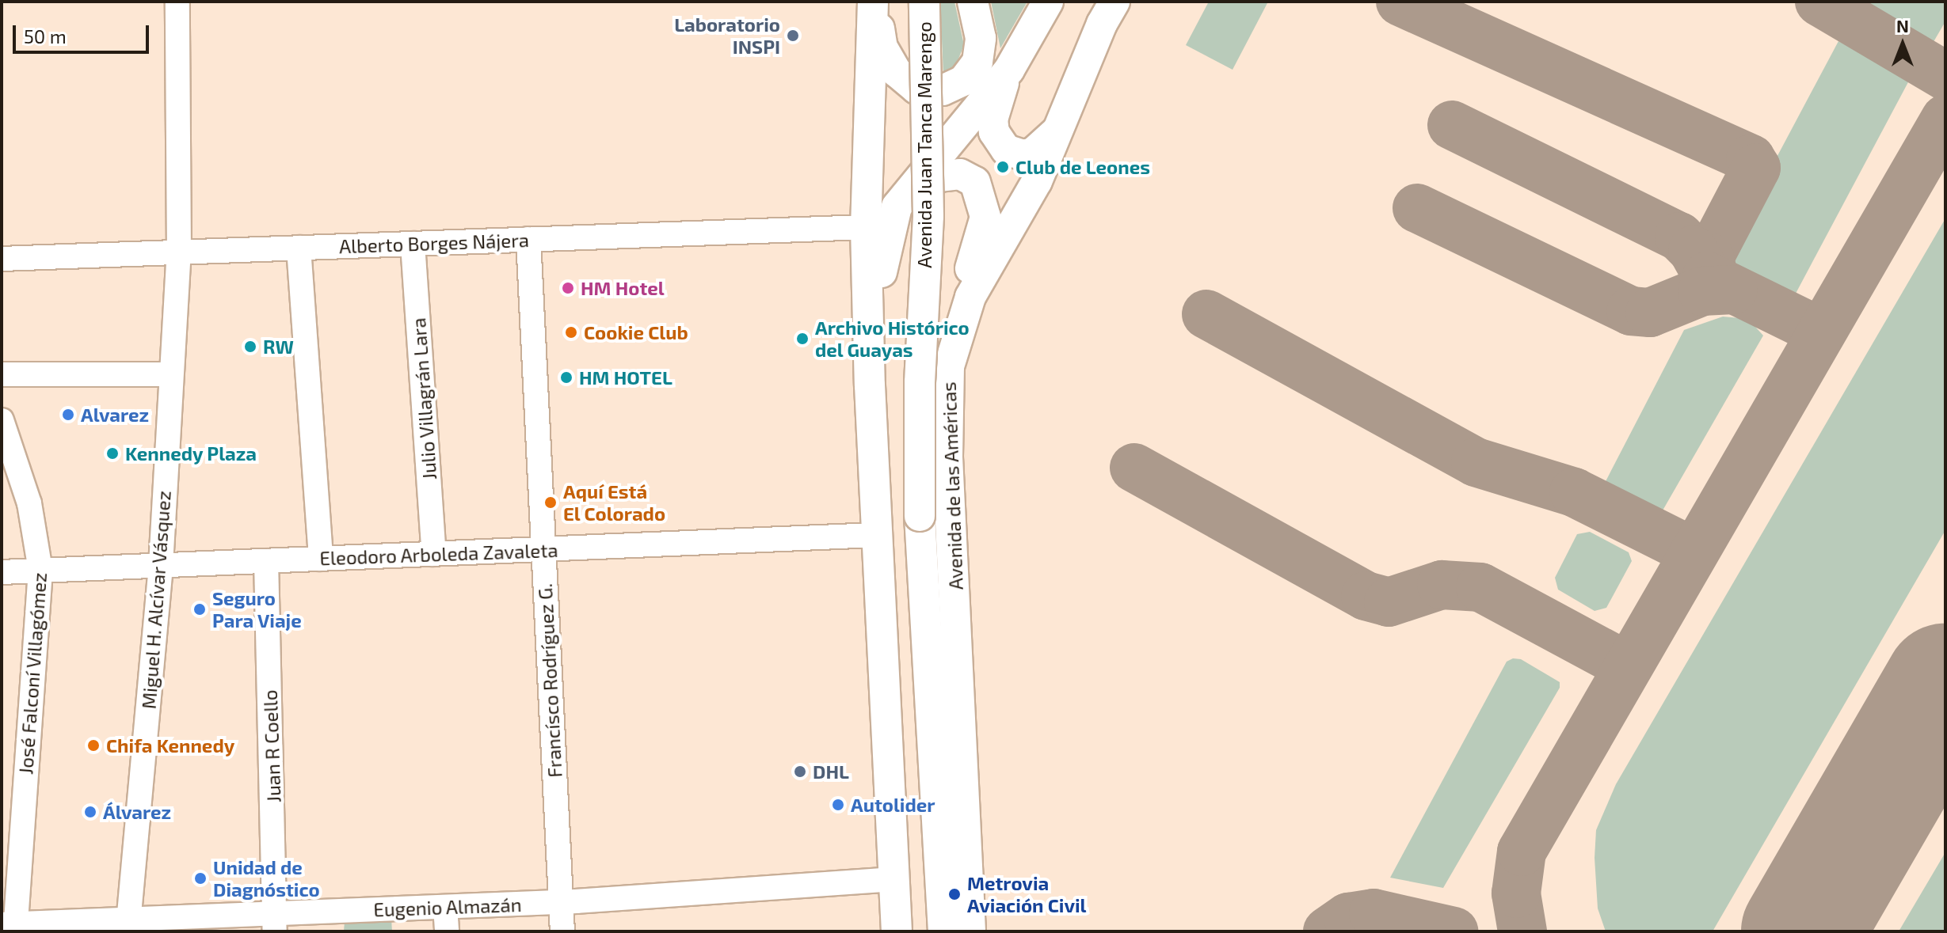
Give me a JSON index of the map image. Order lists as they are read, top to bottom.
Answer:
{
  "streets": {
    "main road": ["Avenida Juan Tanca Marengo", "Avenida de las Américas"],
    "street": [
      "Alberto Borges Nájera",
      "Julio Villagrán Lara",
      "Eleodoro Arboleda Zavaleta",
      "Miguel H. Alcívar Vásquez",
      "José Falconí Villagómez",
      "Francísco Rodríguez G.",
      "Juan R Coello",
      "Eugenio Almazán"
    ]
  },
  "crossings": [
    ["Avenida Juan Tanca Marengo", "Avenida de las Américas"],
    ["Alberto Borges Nájera", "Julio Villagrán Lara"],
    ["Alberto Borges Nájera", "Miguel H. Alcívar Vásquez"],
    ["Alberto Borges Nájera", "Francísco Rodríguez G."],
    ["Julio Villagrán Lara", "Eleodoro Arboleda Zavaleta"],
    ["Eleodoro Arboleda Zavaleta", "Miguel H. Alcívar Vásquez"],
    ["Eleodoro Arboleda Zavaleta", "José Falconí Villagómez"],
    ["Eleodoro Arboleda Zavaleta", "Francísco Rodríguez G."],
    ["Eleodoro Arboleda Zavaleta", "Juan R Coello"],
    ["Miguel H. Alcívar Vásquez", "Eugenio Almazán"],
    ["José Falconí Villagómez", "Eugenio Almazán"],
    ["Francísco Rodríguez G.", "Eugenio Almazán"],
    ["Juan R Coello", "Eugenio Almazán"]
  ],
  "places": [
    "Laboratorio INSPI",
    "Club de Leones",
    "HM Hotel",
    "Cookie Club",
    "Archivo Histórico del Guayas",
    "RW",
    "HM HOTEL",
    "Alvarez",
    "Kennedy Plaza",
    "Aquí Está El Colorado",
    "Seguro Para Viaje",
    "Chifa Kennedy",
    "DHL",
    "Autolider",
    "Álvarez",
    "Unidad de Diagnóstico",
    "Metrovia Aviación Civil"
  ],
  "scale_bar": "50 m",
  "north": "top"
}
